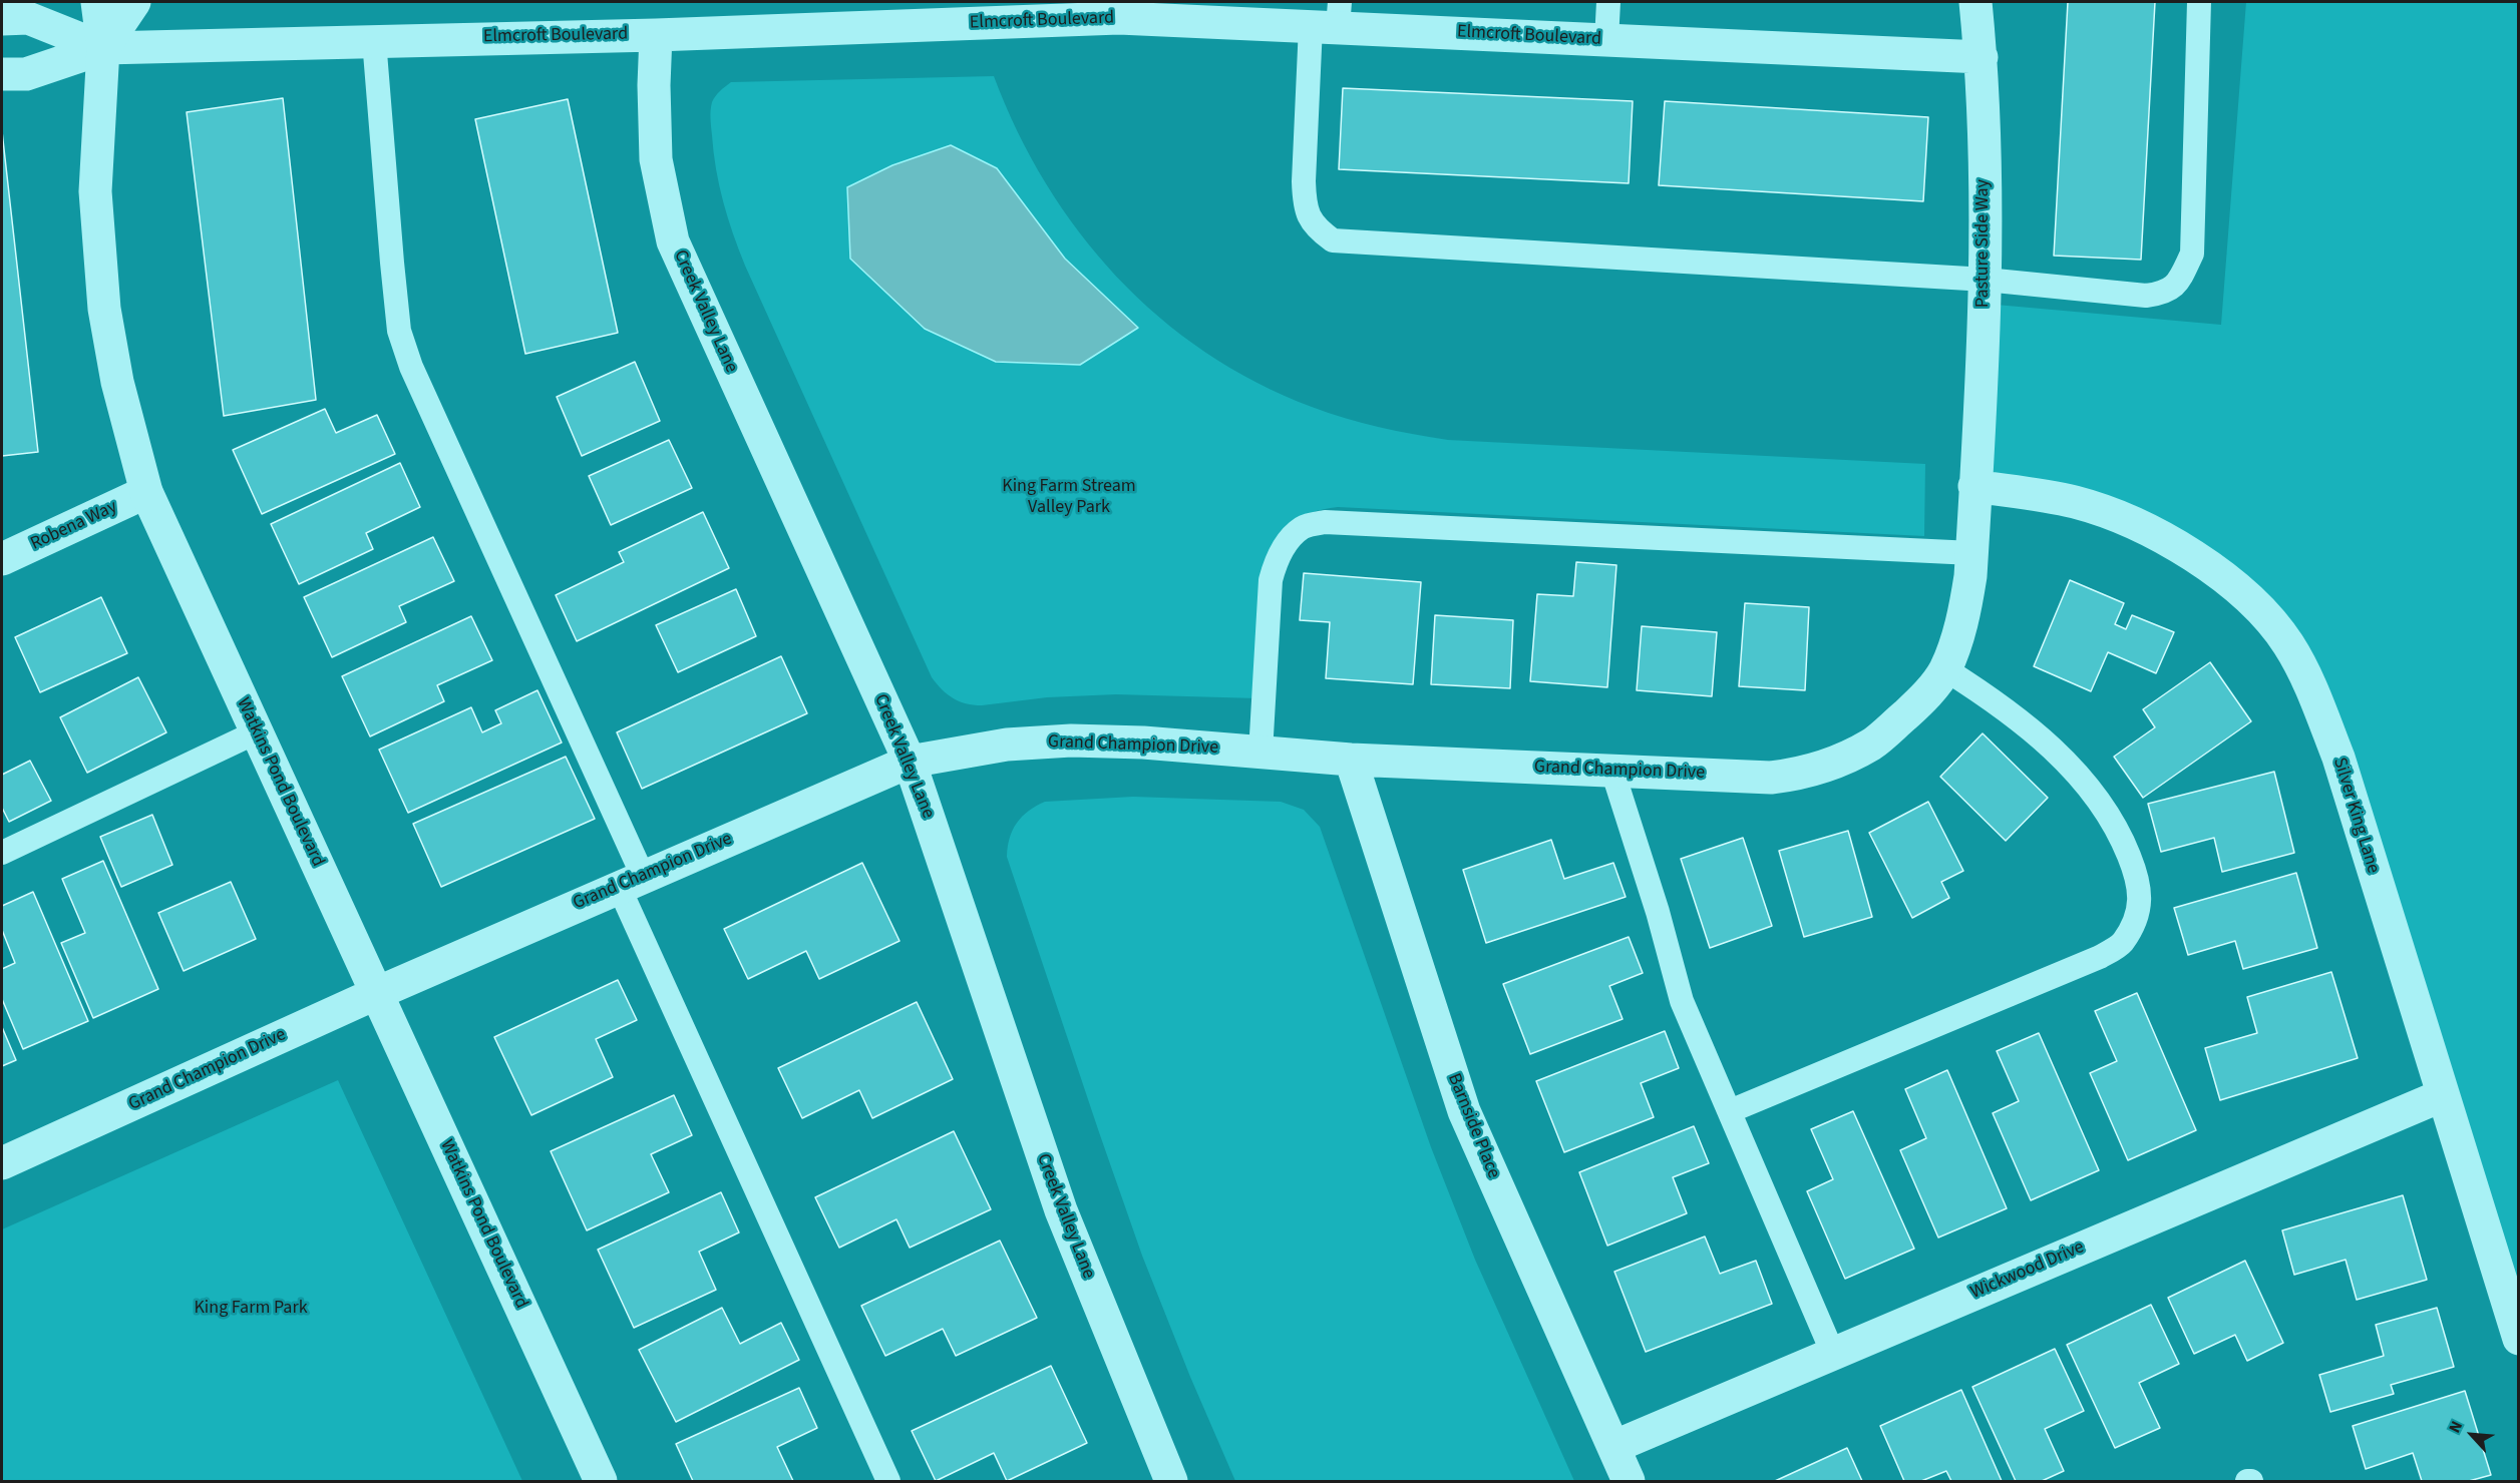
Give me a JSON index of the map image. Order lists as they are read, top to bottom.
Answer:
{
  "streets": {
    "street": [
      "Elmcroft Boulevard",
      "Pasture Side Way",
      "Creek Valley Lane",
      "Robena Way",
      "Grand Champion Drive",
      "Watkins Pond Boulevard",
      "Silver King Lane",
      "Barnside Place",
      "Wickwood Drive"
    ]
  },
  "crossings": [
    ["Elmcroft Boulevard", "Pasture Side Way"],
    ["Elmcroft Boulevard", "Creek Valley Lane"],
    ["Elmcroft Boulevard", "Watkins Pond Boulevard"],
    ["Pasture Side Way", "Grand Champion Drive"],
    ["Pasture Side Way", "Silver King Lane"],
    ["Creek Valley Lane", "Grand Champion Drive"],
    ["Robena Way", "Watkins Pond Boulevard"],
    ["Grand Champion Drive", "Watkins Pond Boulevard"],
    ["Grand Champion Drive", "Silver King Lane"],
    ["Grand Champion Drive", "Barnside Place"],
    ["Silver King Lane", "Wickwood Drive"],
    ["Barnside Place", "Wickwood Drive"]
  ],
  "parks": ["King Farm Stream Valley Park", "King Farm Park"],
  "north": "top left"
}
